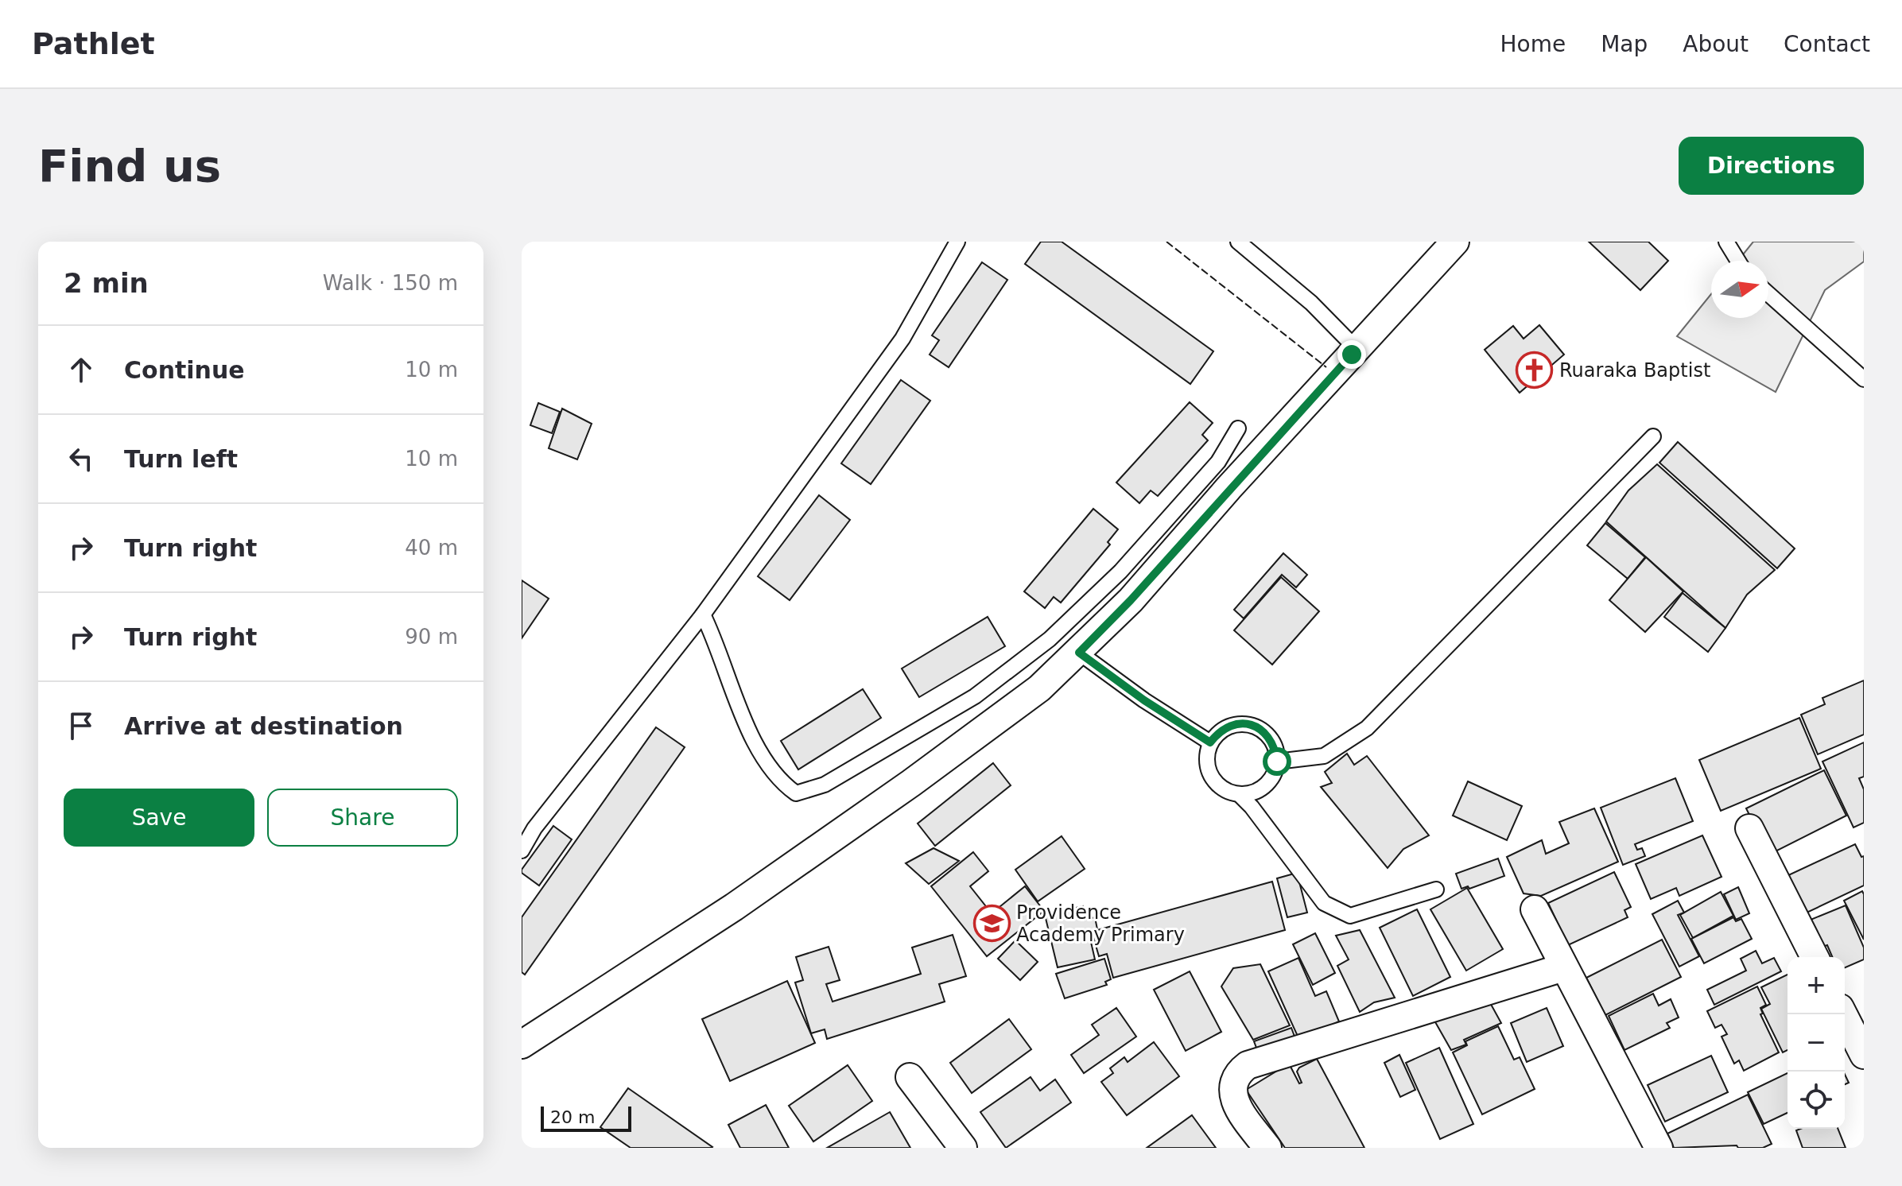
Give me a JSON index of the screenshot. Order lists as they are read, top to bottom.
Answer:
{
  "places": {
    "church": ["Ruaraka Baptist"],
    "school or university": ["Providence Academy Primary"]
  },
  "scale_bar": "20 m",
  "north": "right",
  "page": {
    "header": "Pathlet",
    "nav": [
      "Home",
      "Map",
      "About",
      "Contact"
    ],
    "buttons": [
      "Directions",
      ["Save", "Share"]
    ],
    "title": "Find us",
    "heading": ["2 min", "Walk · 150 m"],
    "list": [
      ["Continue", "10 m"],
      ["Turn left", "10 m"],
      ["Turn right", "40 m"],
      ["Turn right", "90 m"],
      "Arrive at destination"
    ],
    "map_buttons": ["+", "−"],
    "scale": "20 m"
  }
}
